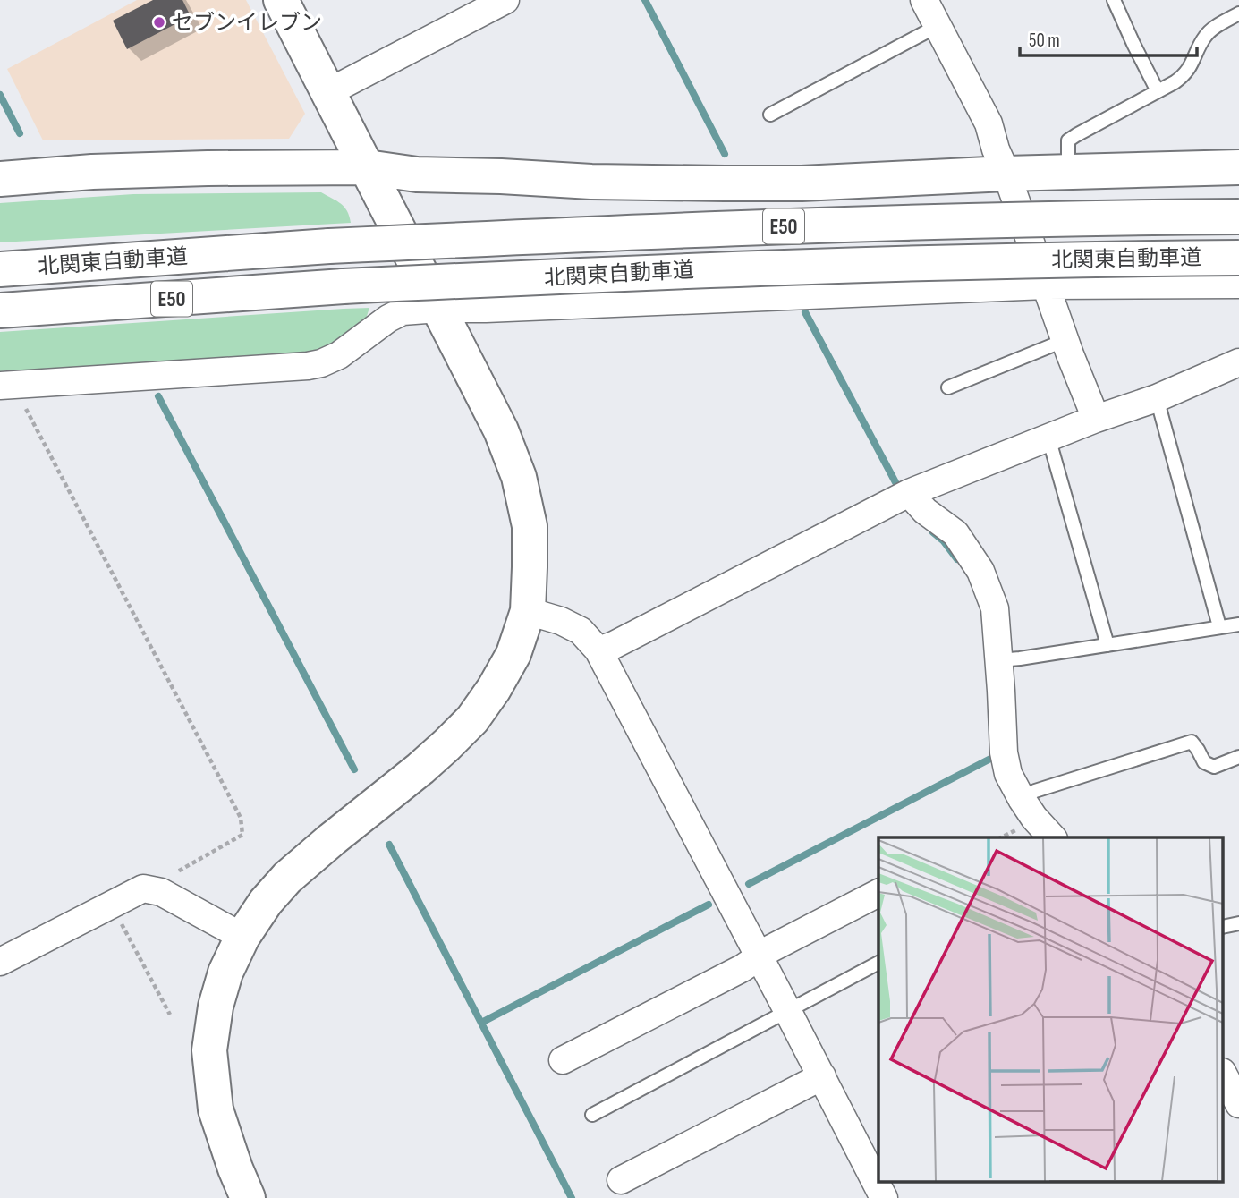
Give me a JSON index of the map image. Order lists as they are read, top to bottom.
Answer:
{
  "streets": {
    "main road": ["E50", "北関東自動車道"]
  },
  "places": ["セブンイレブン"],
  "scale_bar": "50 m"
}
